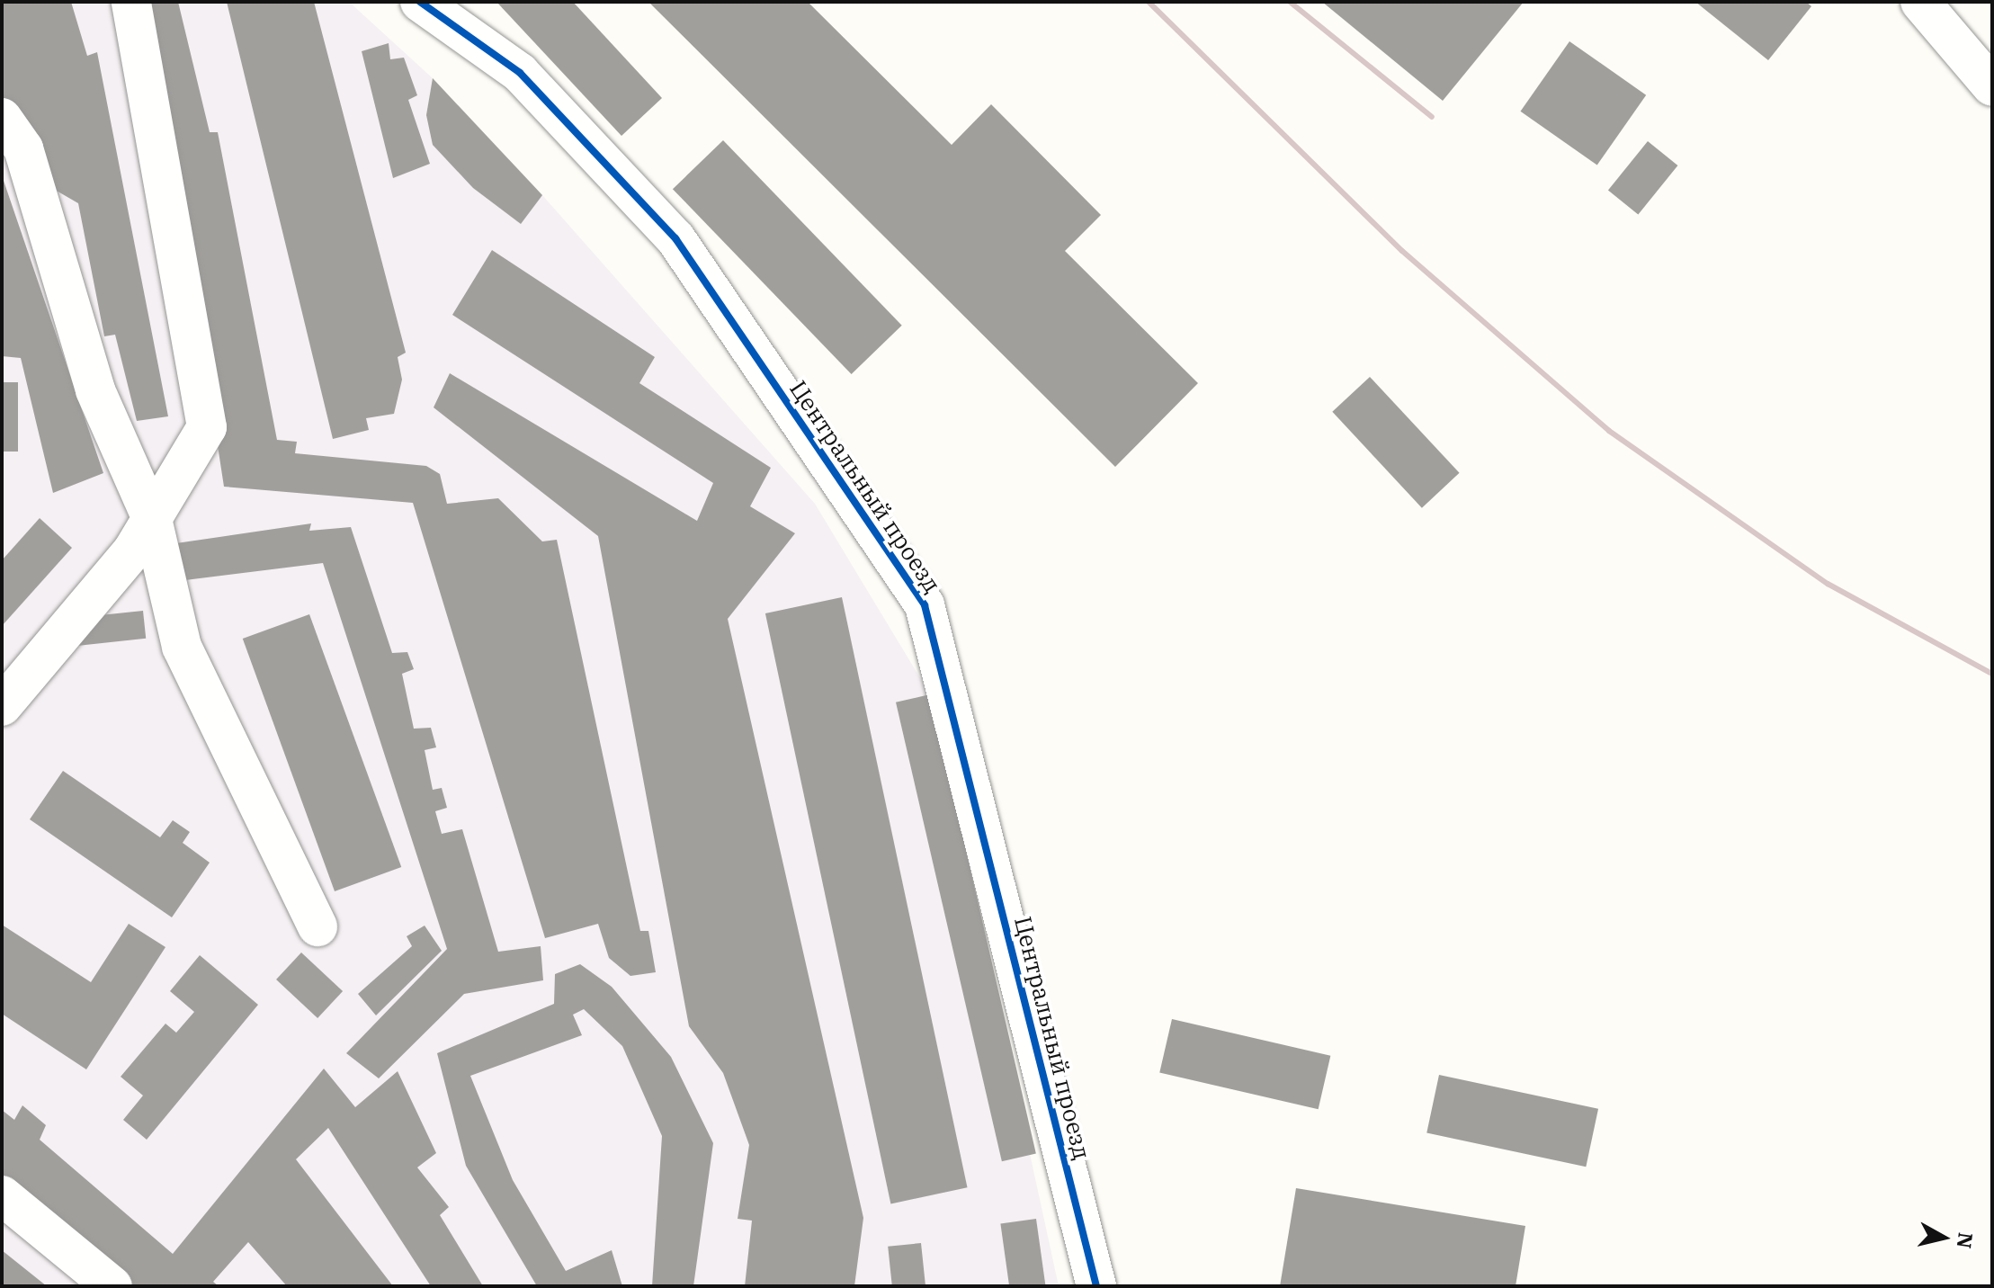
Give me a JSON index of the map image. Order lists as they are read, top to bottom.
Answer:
{
  "streets": {
    "street": ["Центральный проезд"]
  },
  "north": "right"
}
